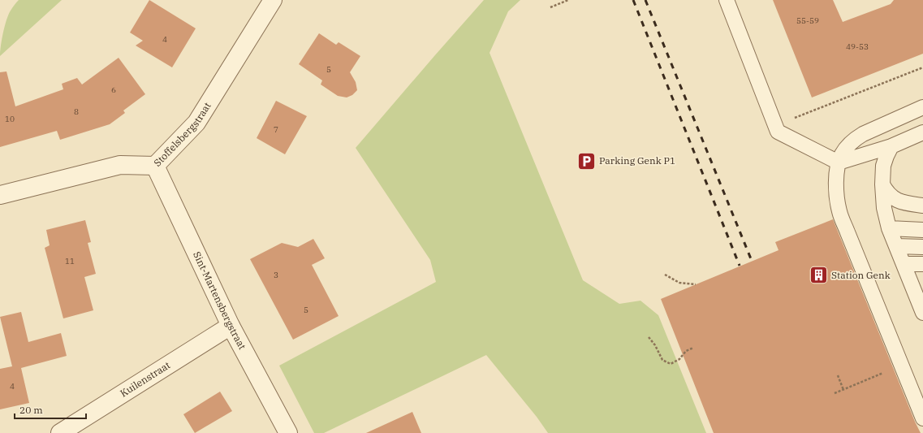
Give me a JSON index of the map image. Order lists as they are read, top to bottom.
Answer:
{
  "streets": {
    "street": ["Stoffelsbergstraat", "Sint-Martensbergstraat", "Kuilenstraat"]
  },
  "crossings": [
    ["Stoffelsbergstraat", "Sint-Martensbergstraat"],
    ["Sint-Martensbergstraat", "Kuilenstraat"]
  ],
  "places": {
    "parking": ["Parking Genk P1"],
    "building": ["Station Genk"]
  },
  "house_numbers": [
    "55-59",
    "4",
    "49-53",
    "5",
    "6",
    "8",
    "10",
    "7",
    "11",
    "3",
    "5",
    "4"
  ],
  "scale_bar": "20 m"
}
